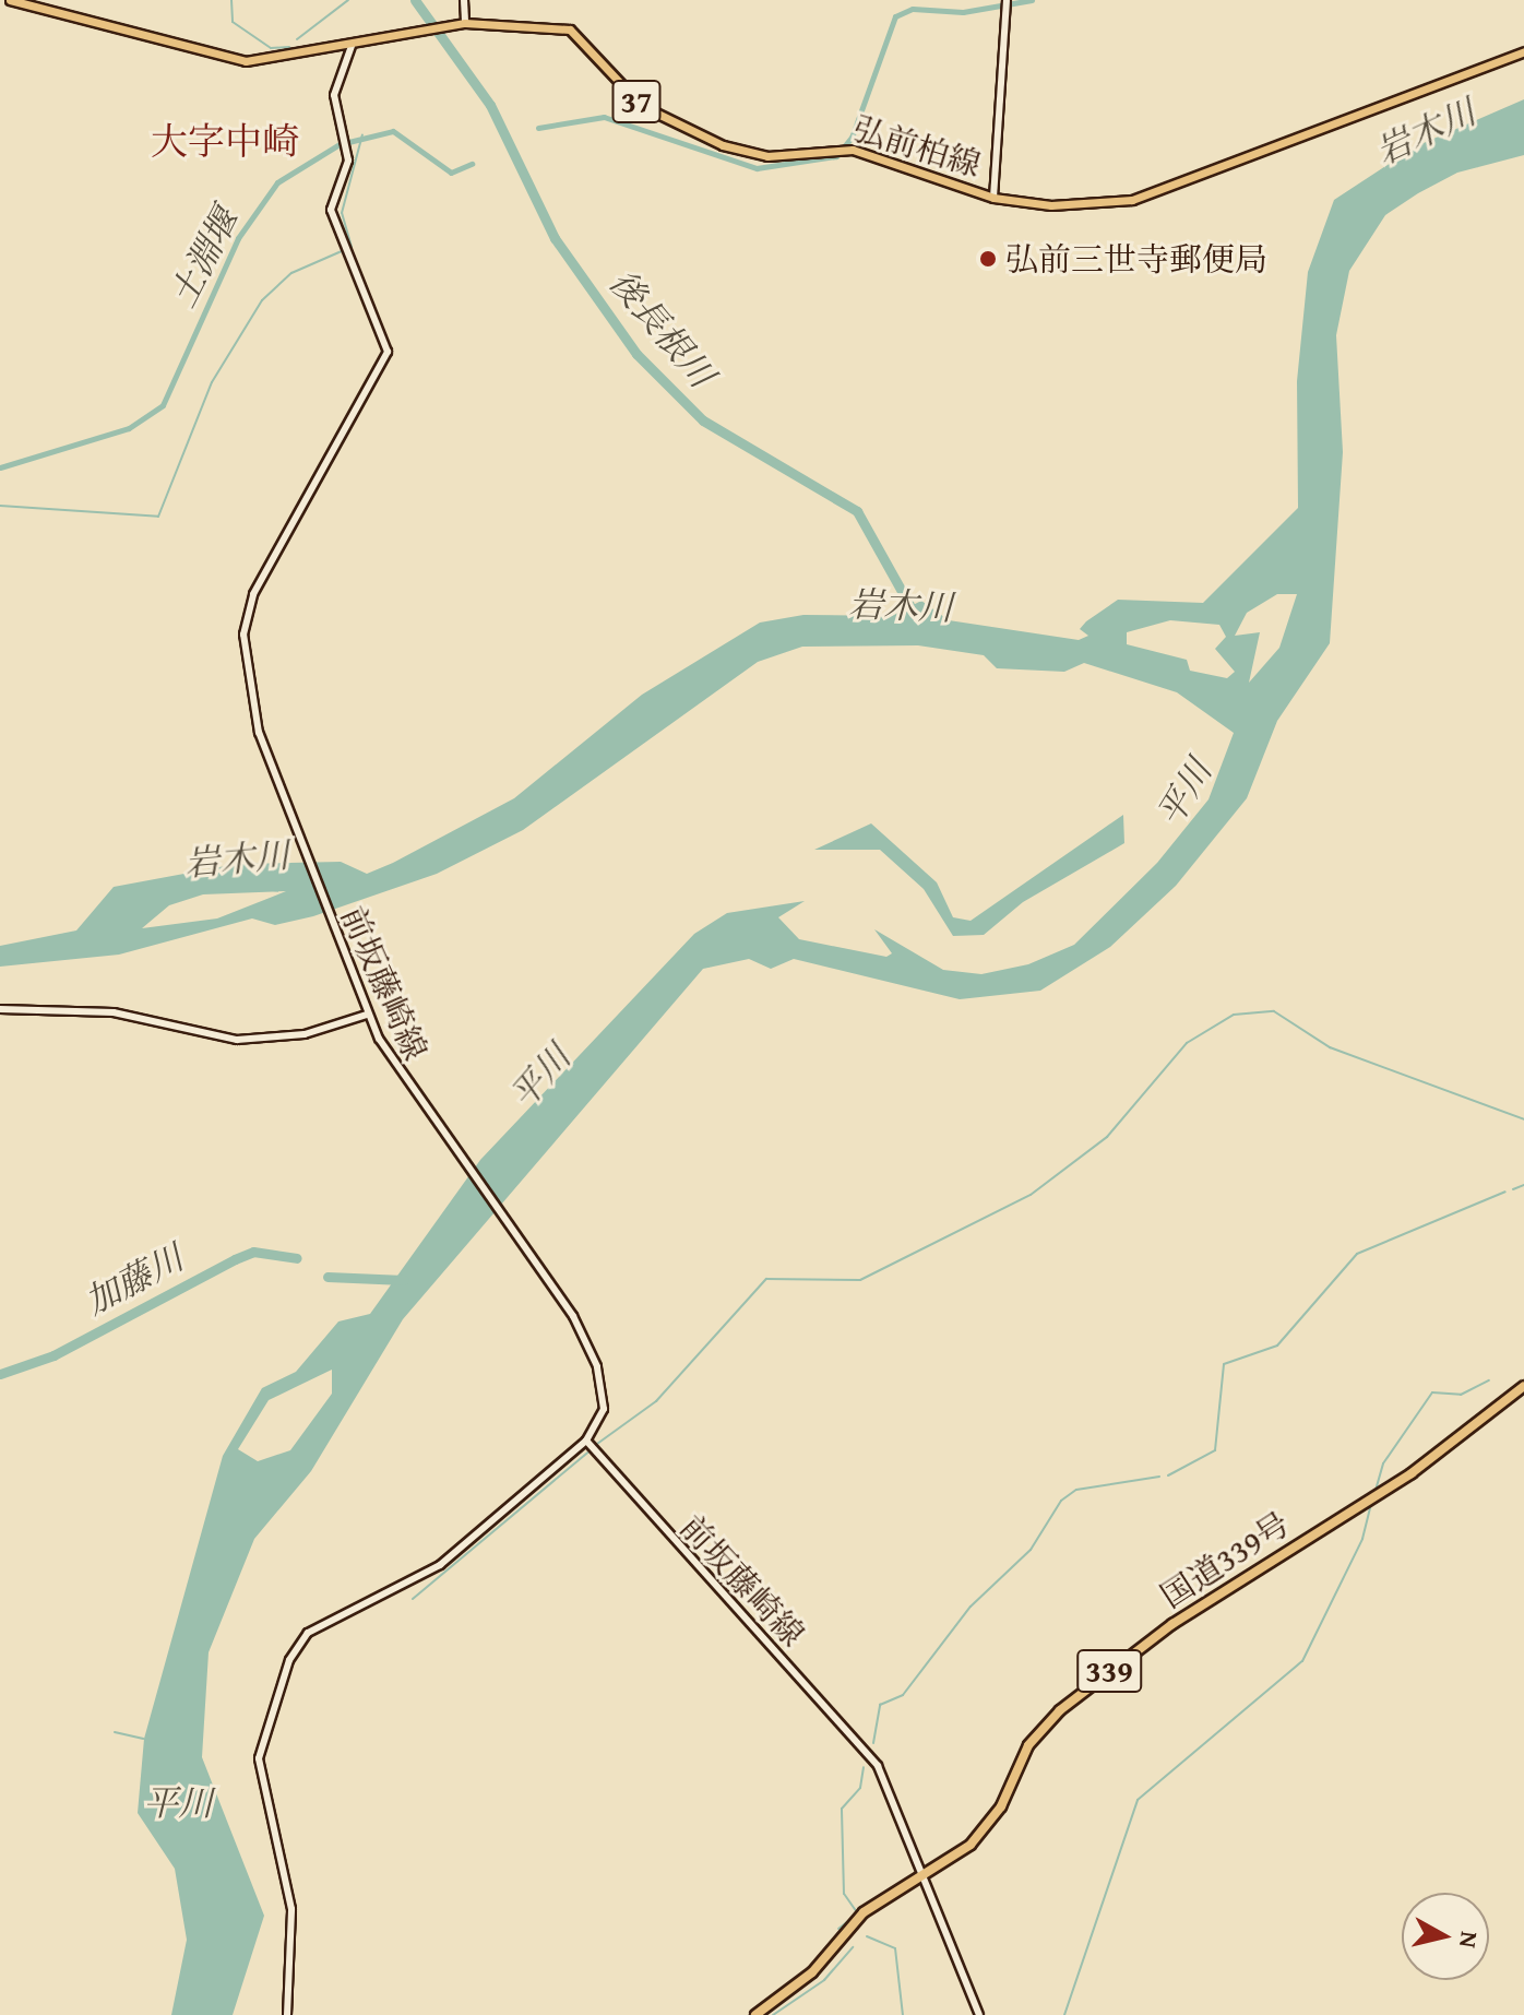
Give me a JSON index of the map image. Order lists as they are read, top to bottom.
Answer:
{
  "streets": {
    "highway": ["国道339号", "339"],
    "main road": ["37", "弘前柏線", "前坂藤崎線"]
  },
  "crossings": [
    ["弘前柏線", "前坂藤崎線"],
    ["前坂藤崎線", "国道339号"]
  ],
  "districts": ["大字中崎"],
  "water": [
    "岩木川",
    "土淵堰",
    "後長根川",
    "平川",
    "加藤川"
  ],
  "places": ["弘前三世寺郵便局"],
  "north": "right"
}
